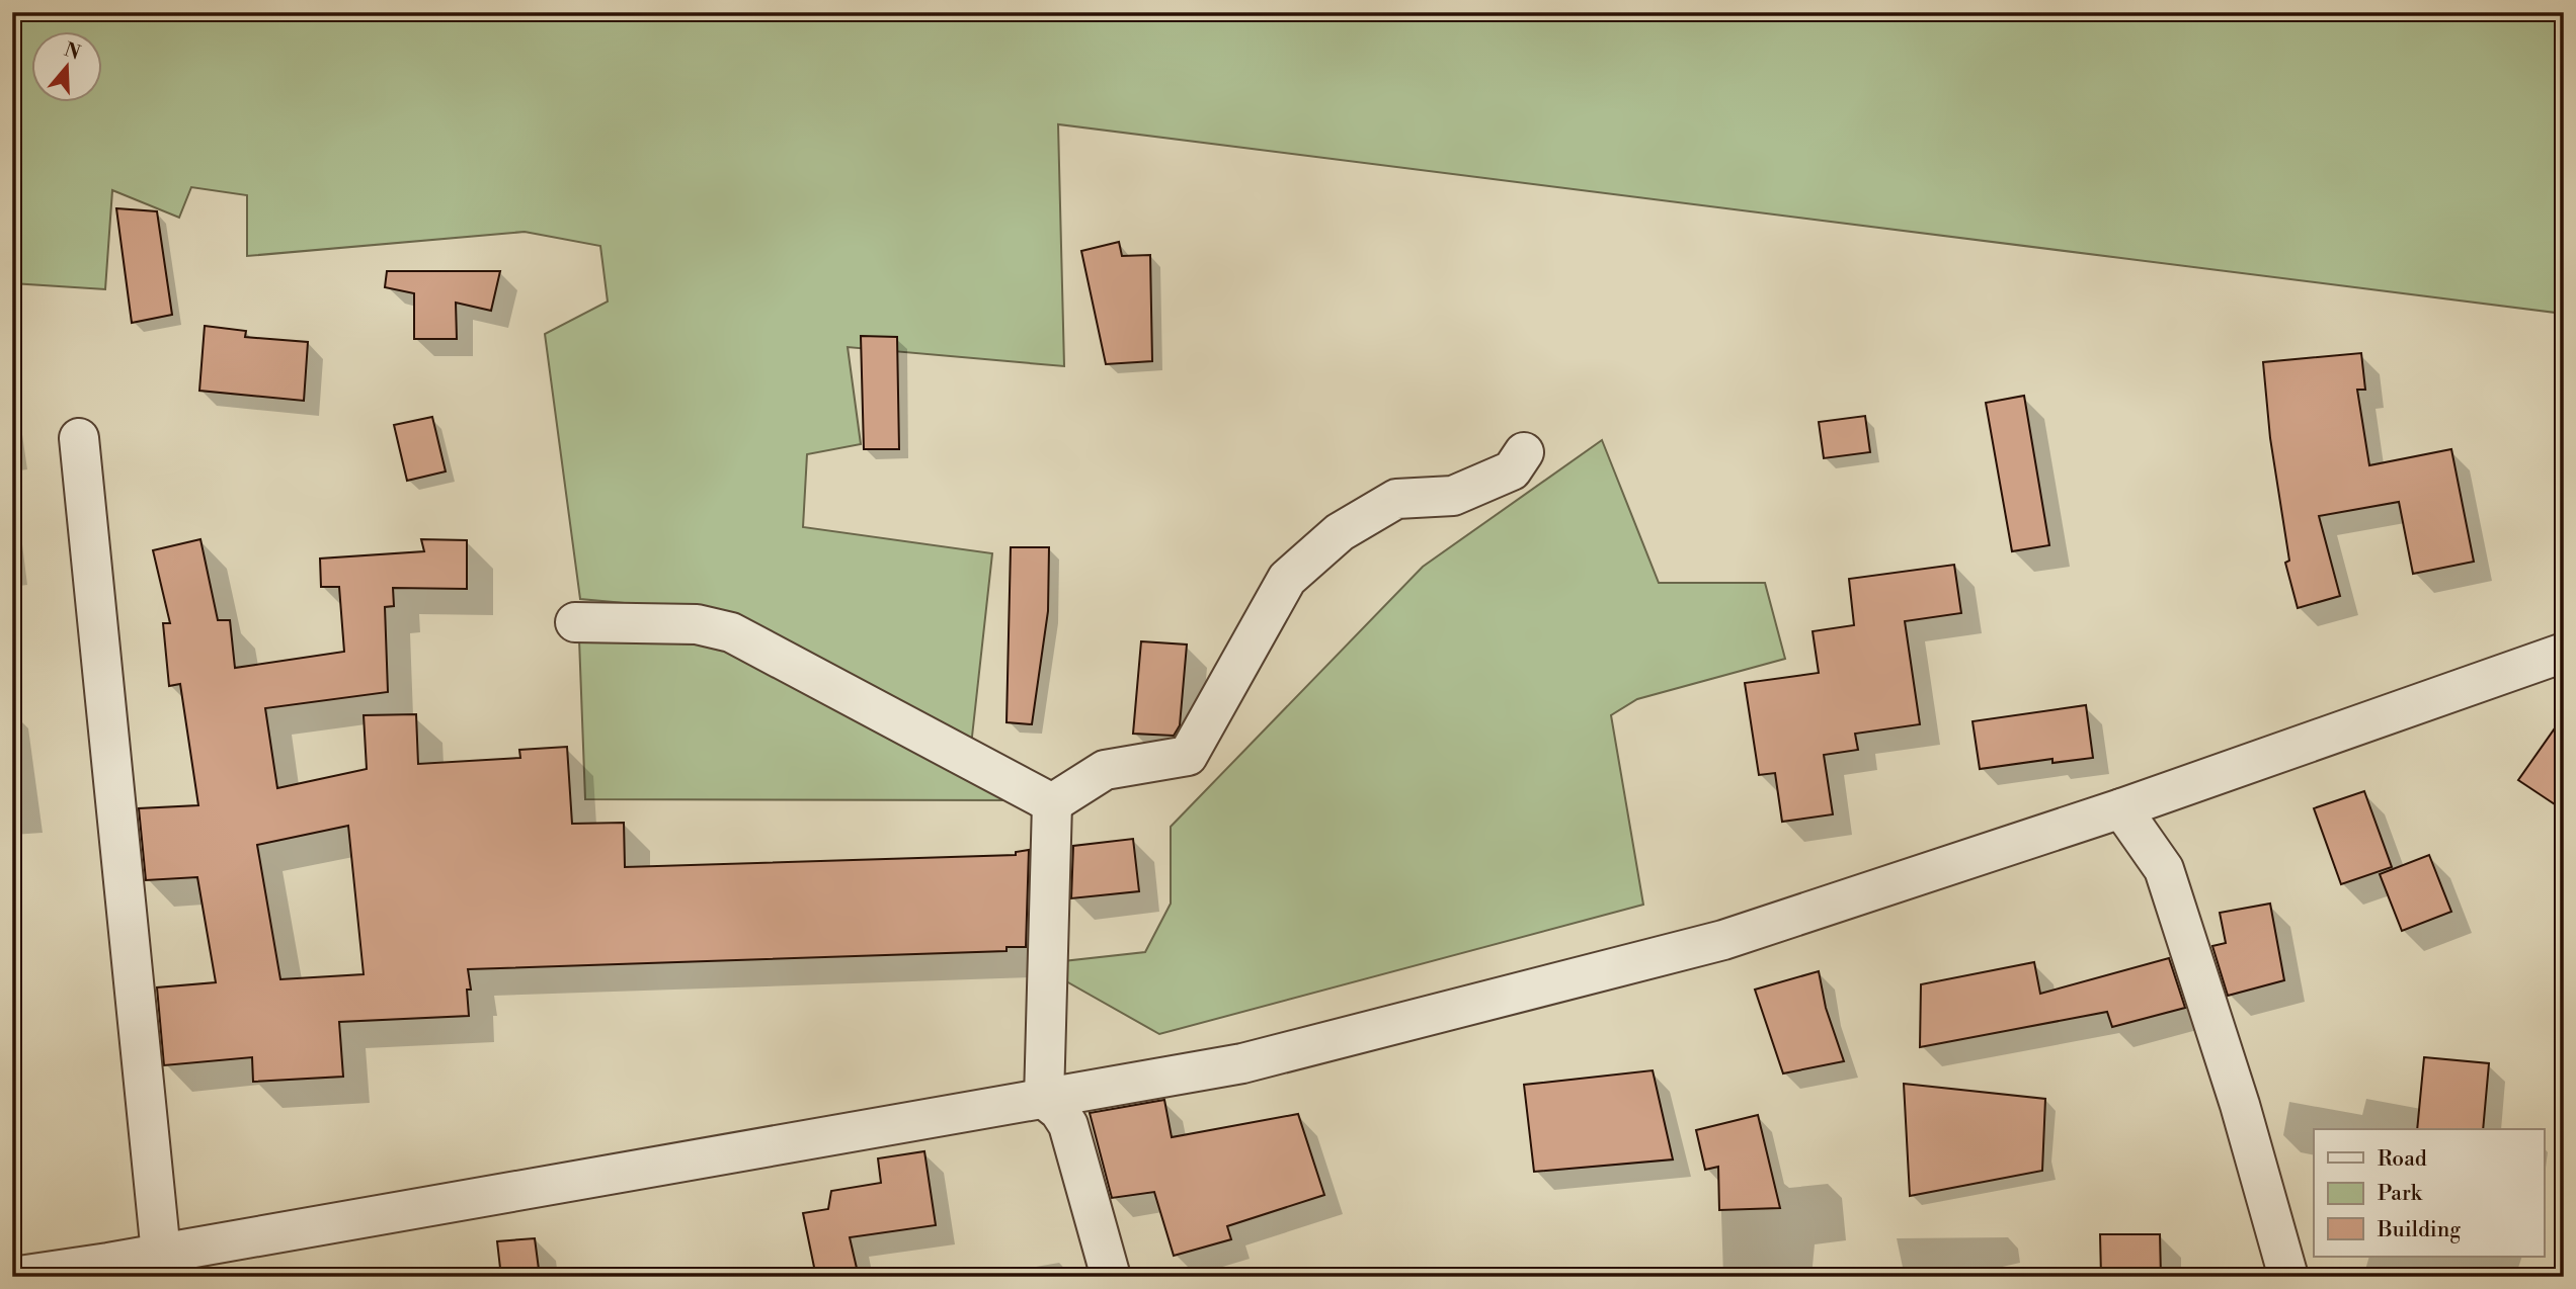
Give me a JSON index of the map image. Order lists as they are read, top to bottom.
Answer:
{
  "legend": ["Road", "Park", "Building"],
  "north": "top"
}
